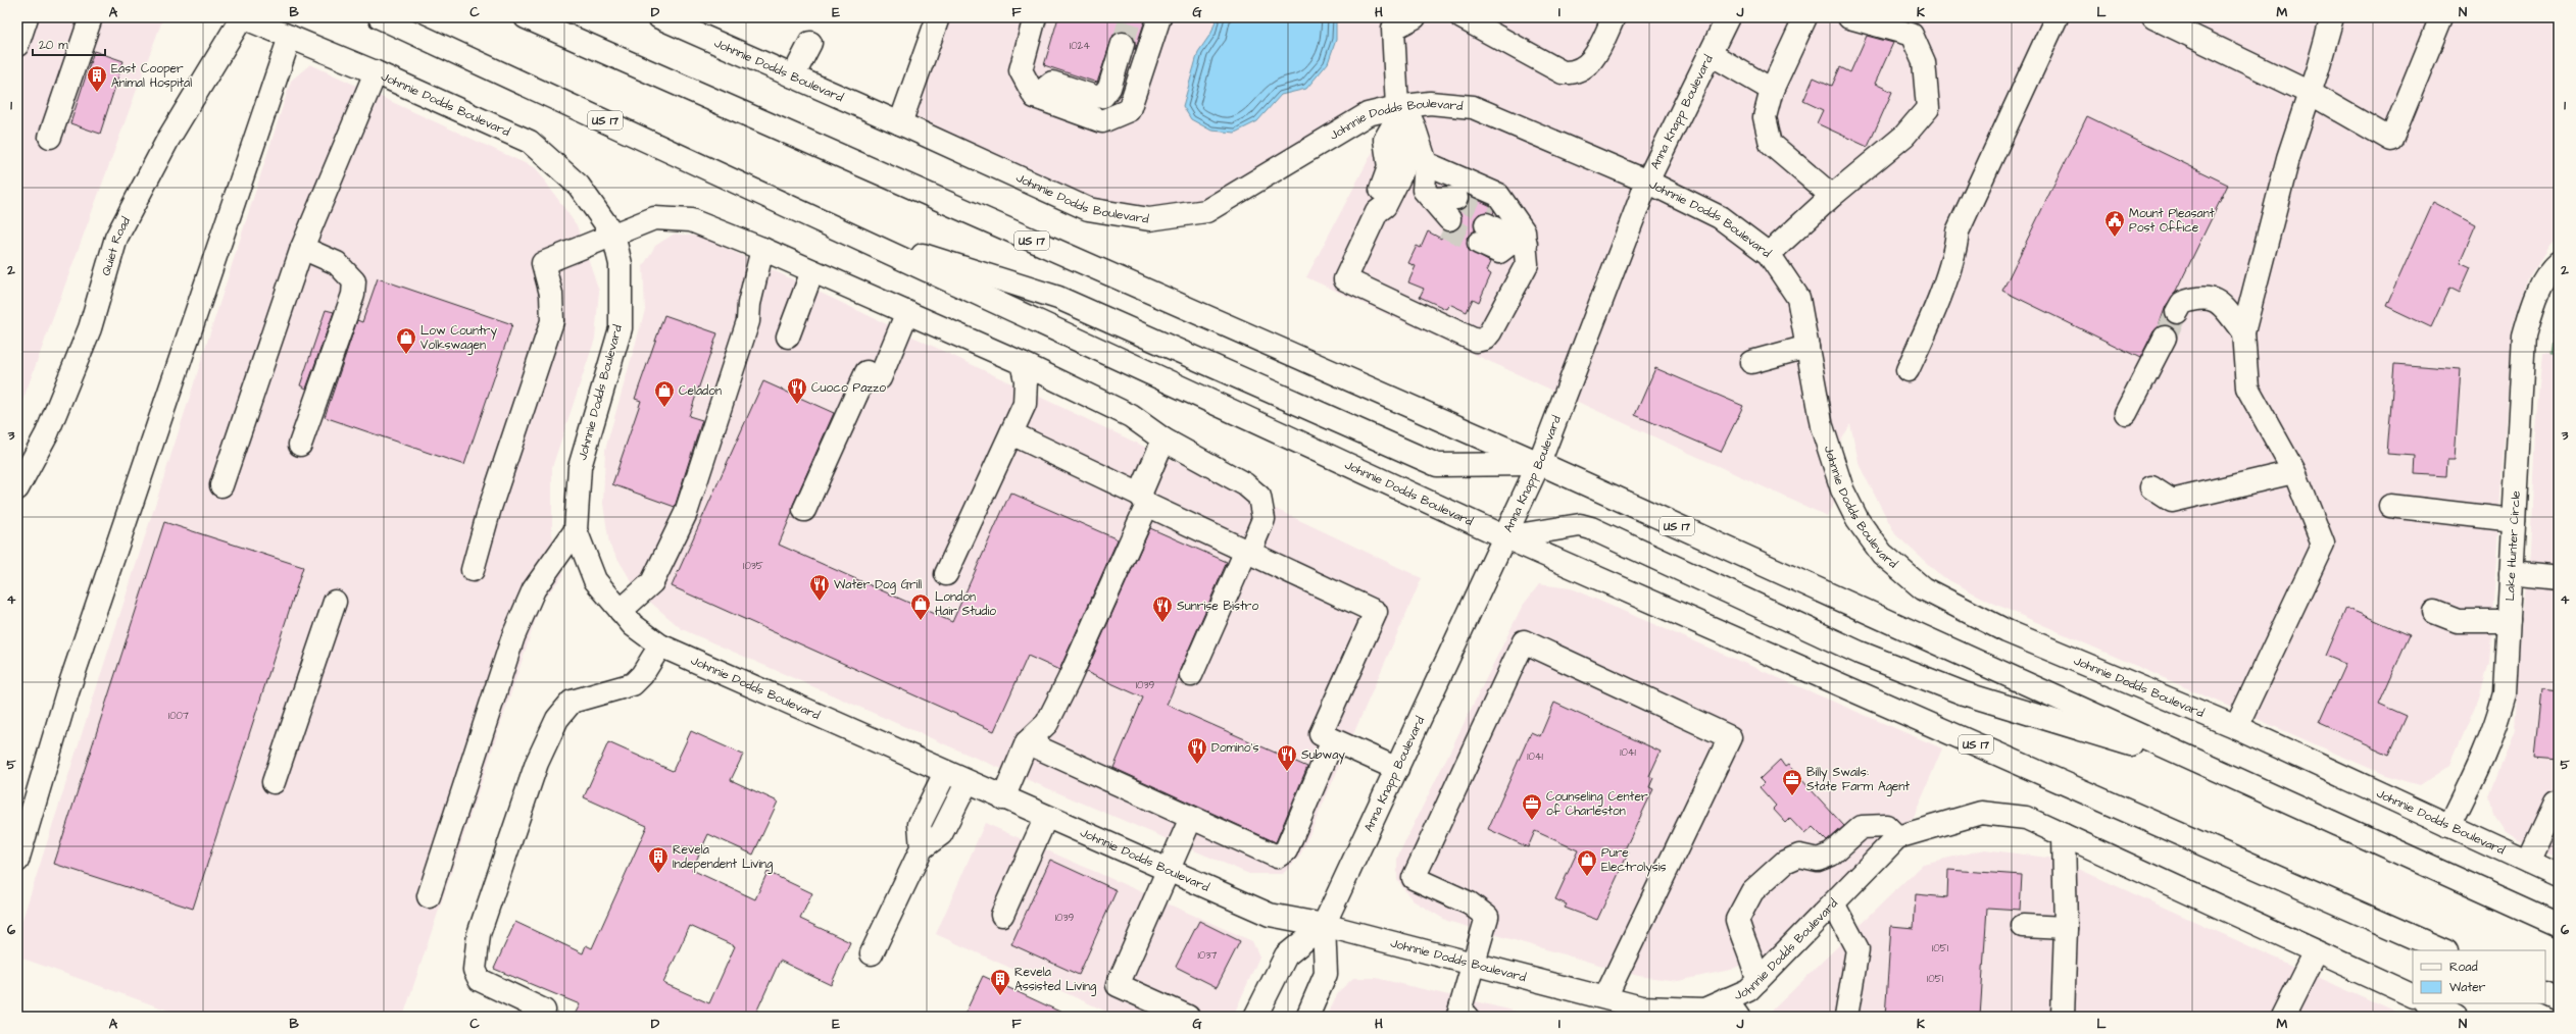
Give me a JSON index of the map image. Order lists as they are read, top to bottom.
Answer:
{
  "streets": {
    "main road": [
      "Johnnie Dodds Boulevard",
      "Anna Knapp Boulevard",
      "US 17",
      "Quiet Road",
      "Lake Hunter Circle"
    ]
  },
  "crossings": [
    ["Johnnie Dodds Boulevard", "Anna Knapp Boulevard"],
    ["Johnnie Dodds Boulevard", "Quiet Road"],
    ["Johnnie Dodds Boulevard", "Lake Hunter Circle"],
    ["Anna Knapp Boulevard", "US 17"]
  ],
  "places": {
    "building": ["East Cooper Animal Hospital", "Revela Independent Living", "Revela Assisted Living"],
    "public building": ["Mount Pleasant Post Office"],
    "shop": [
      "Low Country Volkswagen",
      "Celadon",
      "London Hair Studio",
      "Pure Electrolysis"
    ],
    "restaurant": [
      "Cuoco Pazzo",
      "Water Dog Grill",
      "Sunrise Bistro",
      "Domino's",
      "Subway"
    ],
    "office": ["Billy Swails: State Farm Agent", "Counseling Center of Charleston"]
  },
  "house_numbers": [
    "1024",
    "1035",
    "1039",
    "1007",
    "1041",
    "1041",
    "1039",
    "1051",
    "1037",
    "1051"
  ],
  "legend": ["Road", "Water"],
  "scale_bar": "20 m",
  "grid": {
    "columns": [
      "A",
      "B",
      "C",
      "D",
      "E",
      "F",
      "G",
      "H",
      "I",
      "J",
      "K",
      "L",
      "M",
      "N"
    ],
    "rows": [
      "1",
      "2",
      "3",
      "4",
      "5",
      "6"
    ]
  }
}
